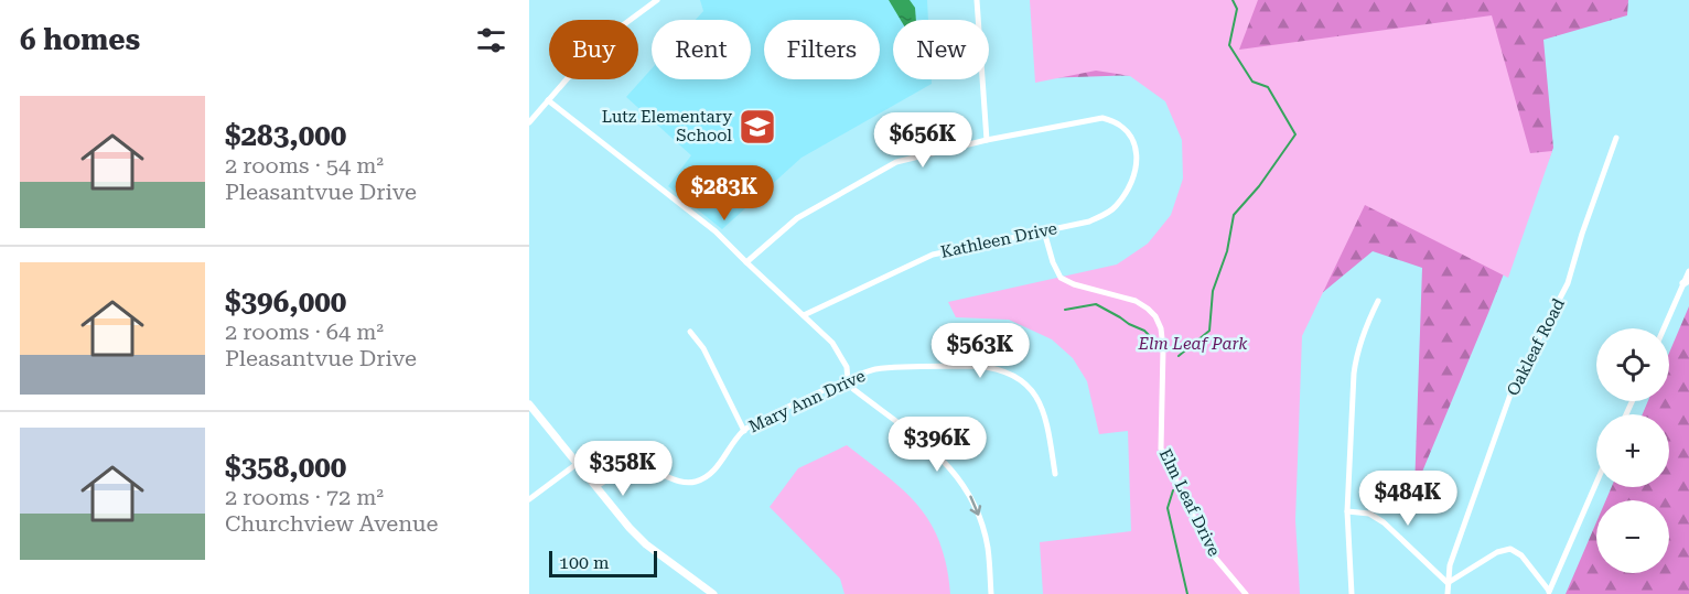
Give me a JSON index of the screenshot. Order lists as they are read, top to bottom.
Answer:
{
  "streets": {
    "street": [
      "Kathleen Drive",
      "Oakleaf Road",
      "Mary Ann Drive",
      "Elm Leaf Drive"
    ]
  },
  "crossings": [
    ["Kathleen Drive", "Elm Leaf Drive"]
  ],
  "parks": ["Elm Leaf Park"],
  "places": {
    "school or university": ["Lutz Elementary School"]
  },
  "scale_bar": "100 m",
  "page": {
    "heading": "6 homes",
    "chip": [
      "Buy",
      "Rent",
      "Filters",
      "New"
    ],
    "list": [
      {
        "name": "$283,000",
        "note": "2 rooms · 54 m² · Pleasantvue Drive"
      },
      {
        "name": "$396,000",
        "note": "2 rooms · 64 m² · Pleasantvue Drive"
      },
      {
        "name": "$358,000",
        "note": "2 rooms · 72 m² · Churchview Avenue"
      }
    ],
    "price": [
      "$656K",
      "$283K",
      "$563K",
      "$396K",
      "$358K",
      "$484K"
    ],
    "map_buttons": ["+", "−"],
    "scale": "100 m"
  }
}
